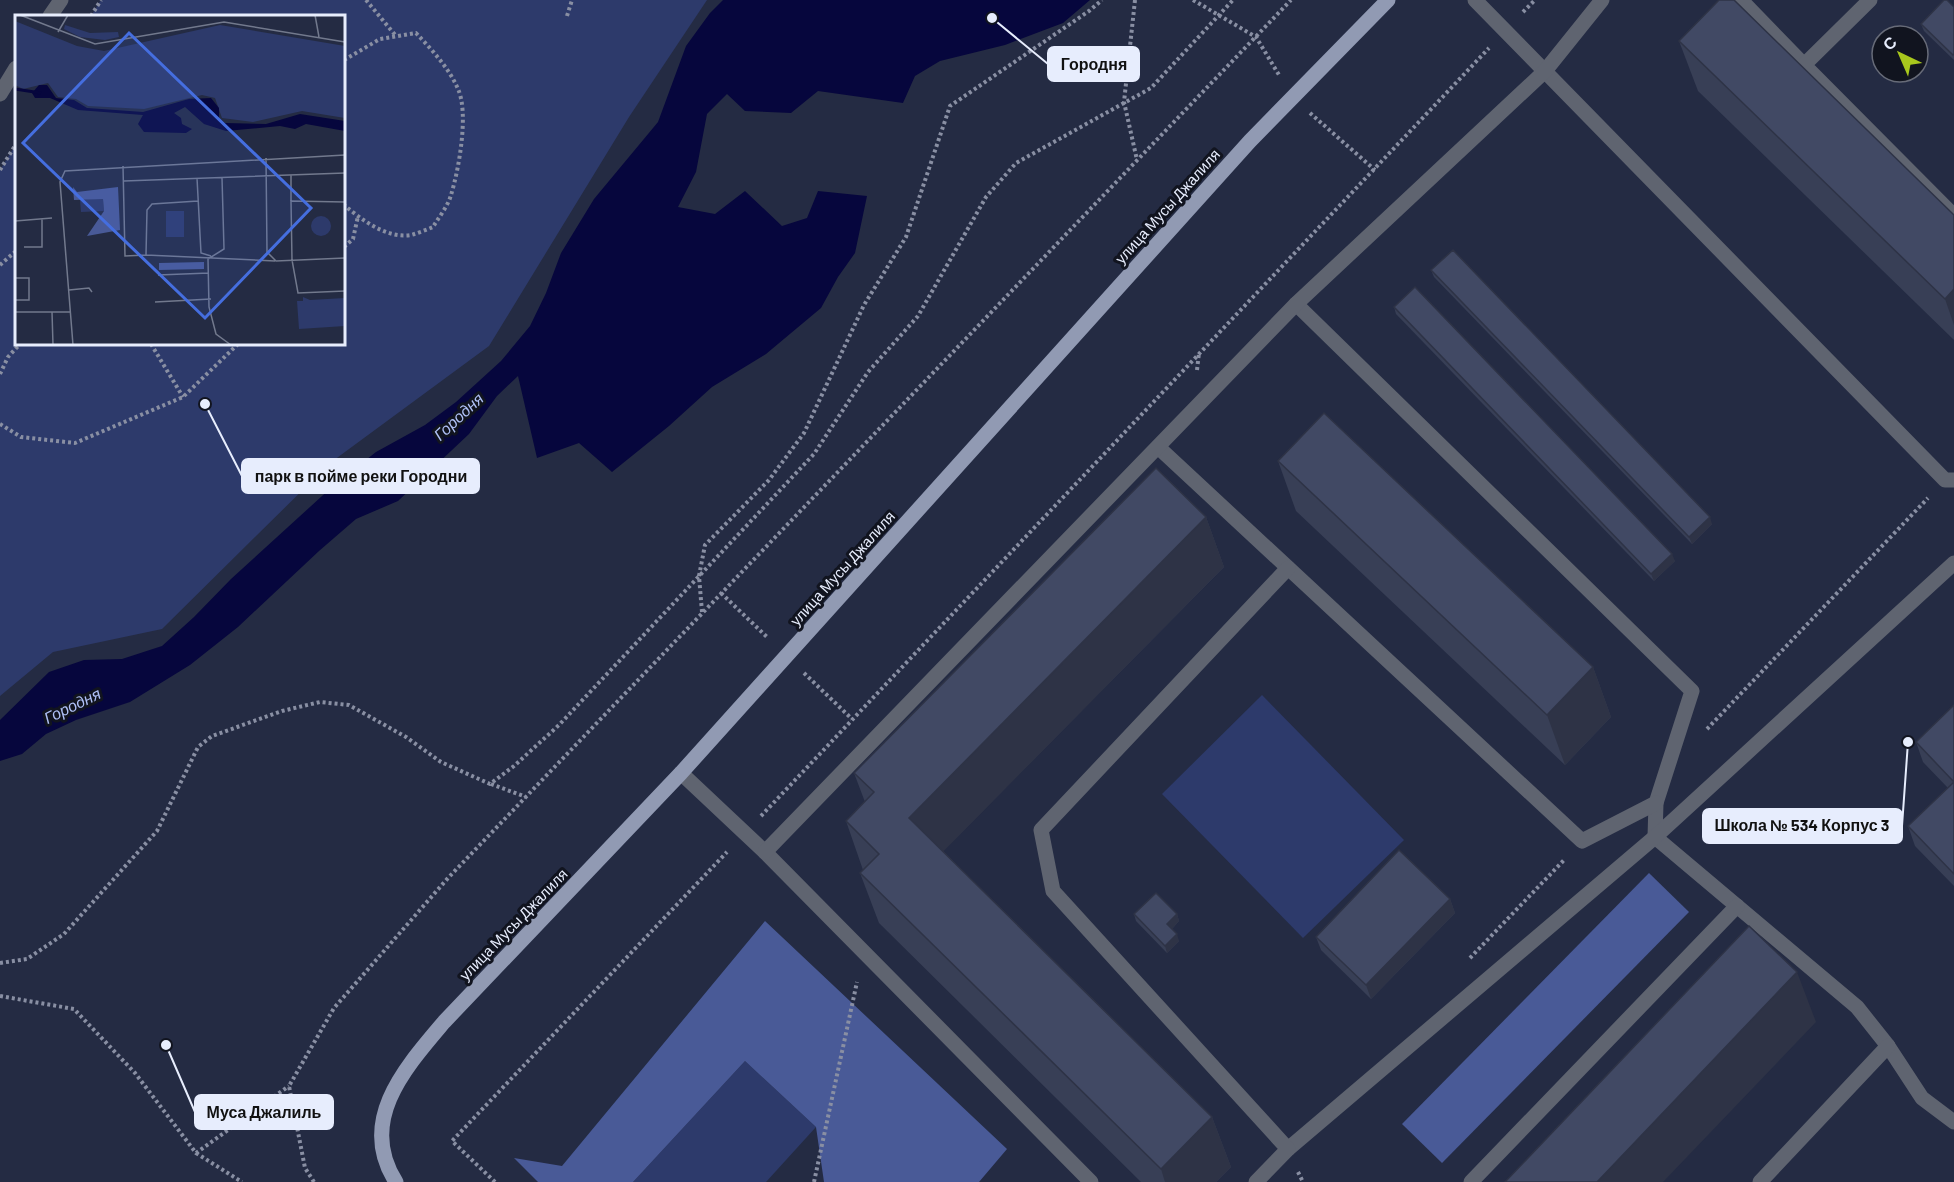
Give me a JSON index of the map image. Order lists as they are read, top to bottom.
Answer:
{
  "streets": {
    "main road": ["улица Мусы Джалиля"]
  },
  "water": ["Городня"],
  "places": [
    "Городня",
    "парк в пойме реки Городни",
    "Школа № 534 Корпус 3",
    "Муса Джалиль"
  ],
  "north": "top left"
}
